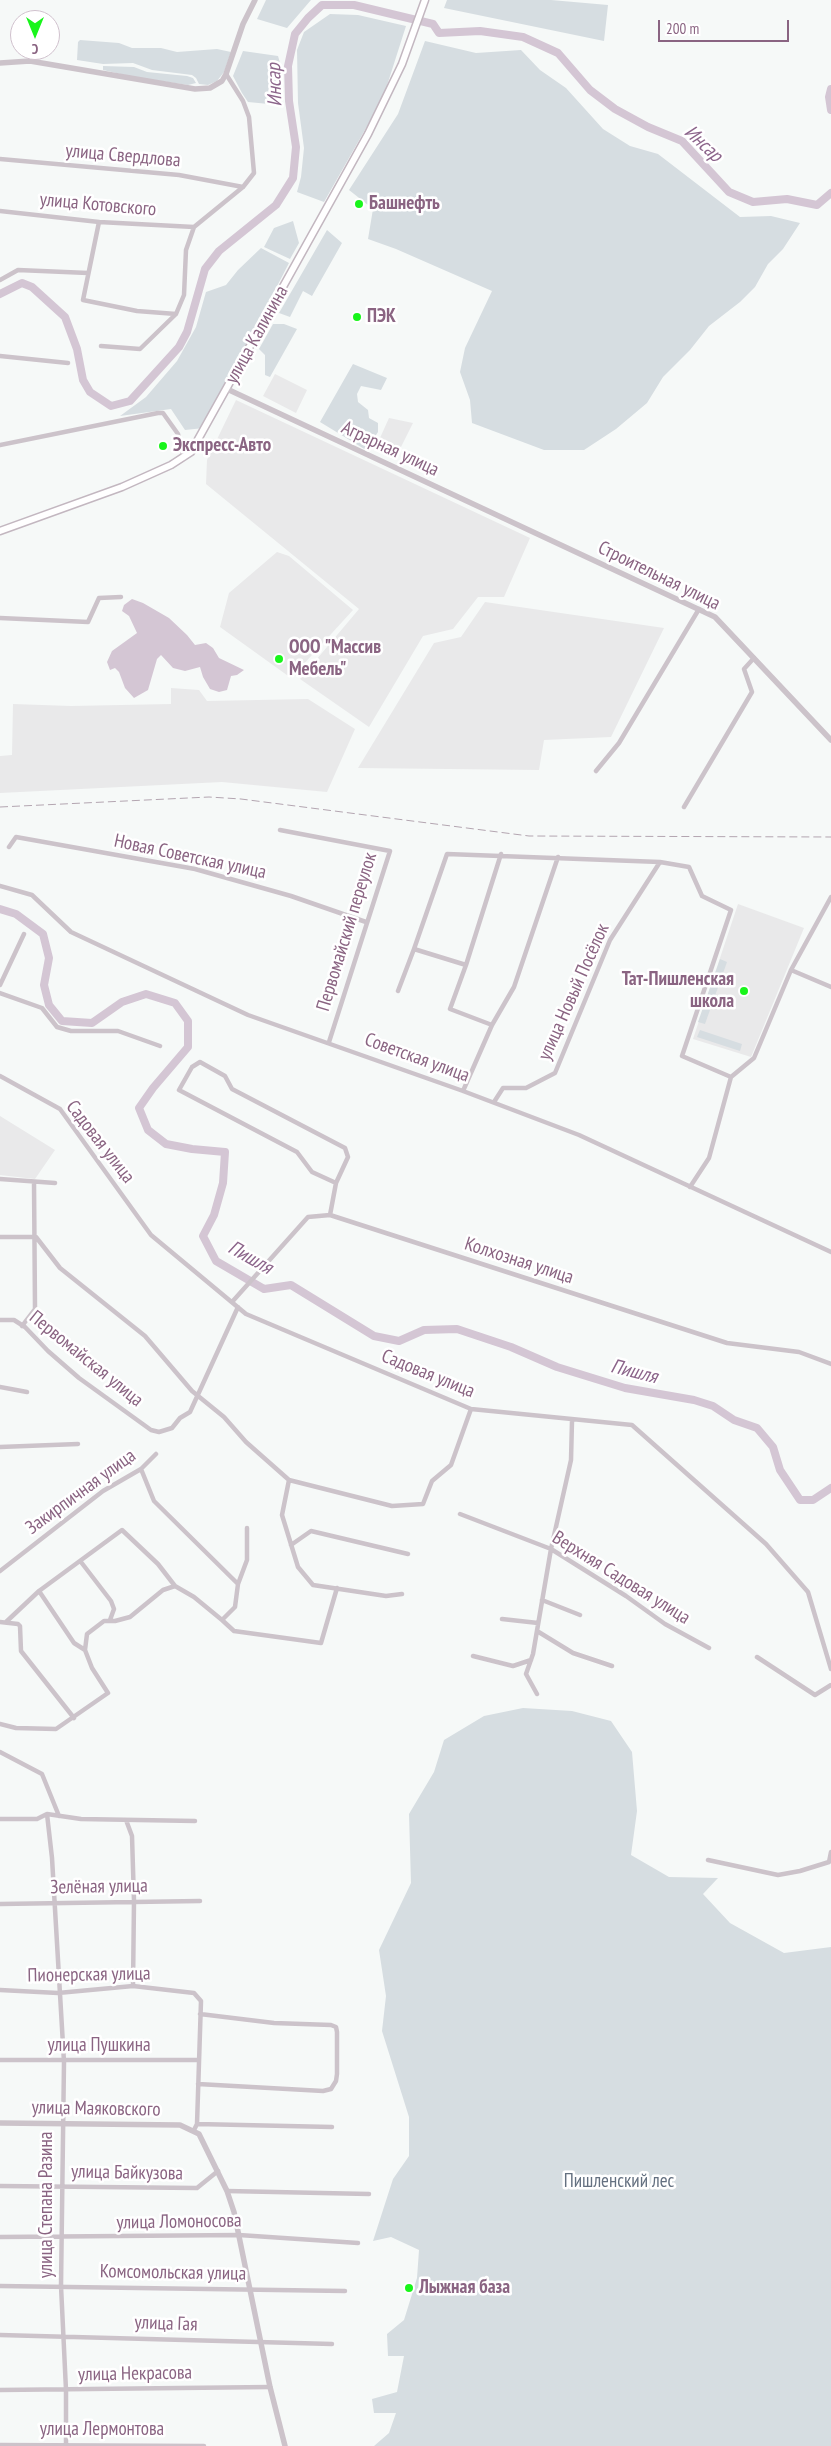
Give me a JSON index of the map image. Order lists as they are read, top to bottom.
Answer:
{
  "streets": {
    "main road": ["улица Калинина"],
    "street": [
      "улица Свердлова",
      "улица Котовского",
      "Аграрная улица",
      "Строительная улица",
      "Новая Советская улица",
      "Первомайский переулок",
      "улица Новый Посёлок",
      "Советская улица",
      "Садовая улица",
      "Колхозная улица",
      "Первомайская улица",
      "Закирпичная улица",
      "Верхняя Садовая улица",
      "Зелёная улица",
      "Пионерская улица",
      "улица Пушкина",
      "улица Маяковского",
      "улица Байкузова",
      "улица Степана Разина",
      "улица Ломоносова",
      "Комсомольская улица",
      "улица Гая",
      "улица Некрасова",
      "улица Лермонтова"
    ]
  },
  "crossings": [
    ["улица Калинина", "Аграрная улица"],
    ["Аграрная улица", "Строительная улица"],
    ["Новая Советская улица", "Первомайский переулок"],
    ["Первомайский переулок", "Советская улица"],
    ["улица Новый Посёлок", "Советская улица"],
    ["Садовая улица", "Колхозная улица"],
    ["Зелёная улица", "улица Степана Разина"],
    ["Пионерская улица", "улица Пушкина"],
    ["Пионерская улица", "улица Маяковского"],
    ["Пионерская улица", "улица Степана Разина"],
    ["улица Пушкина", "улица Степана Разина"],
    ["улица Маяковского", "улица Степана Разина"],
    ["улица Байкузова", "улица Степана Разина"],
    ["улица Степана Разина", "улица Ломоносова"],
    ["улица Степана Разина", "Комсомольская улица"],
    ["улица Степана Разина", "улица Гая"],
    ["улица Степана Разина", "улица Некрасова"],
    ["улица Степана Разина", "улица Лермонтова"]
  ],
  "water": ["Инсар", "Пишля"],
  "parks": ["Пишленский лес"],
  "places": [
    "Башнефть",
    "ПЭК",
    "Экспресс-Авто",
    "ООО \"Массив Мебель\"",
    "Тат-Пишленская школа",
    "Лыжная база"
  ],
  "scale_bar": "200 m",
  "north": "bottom"
}
